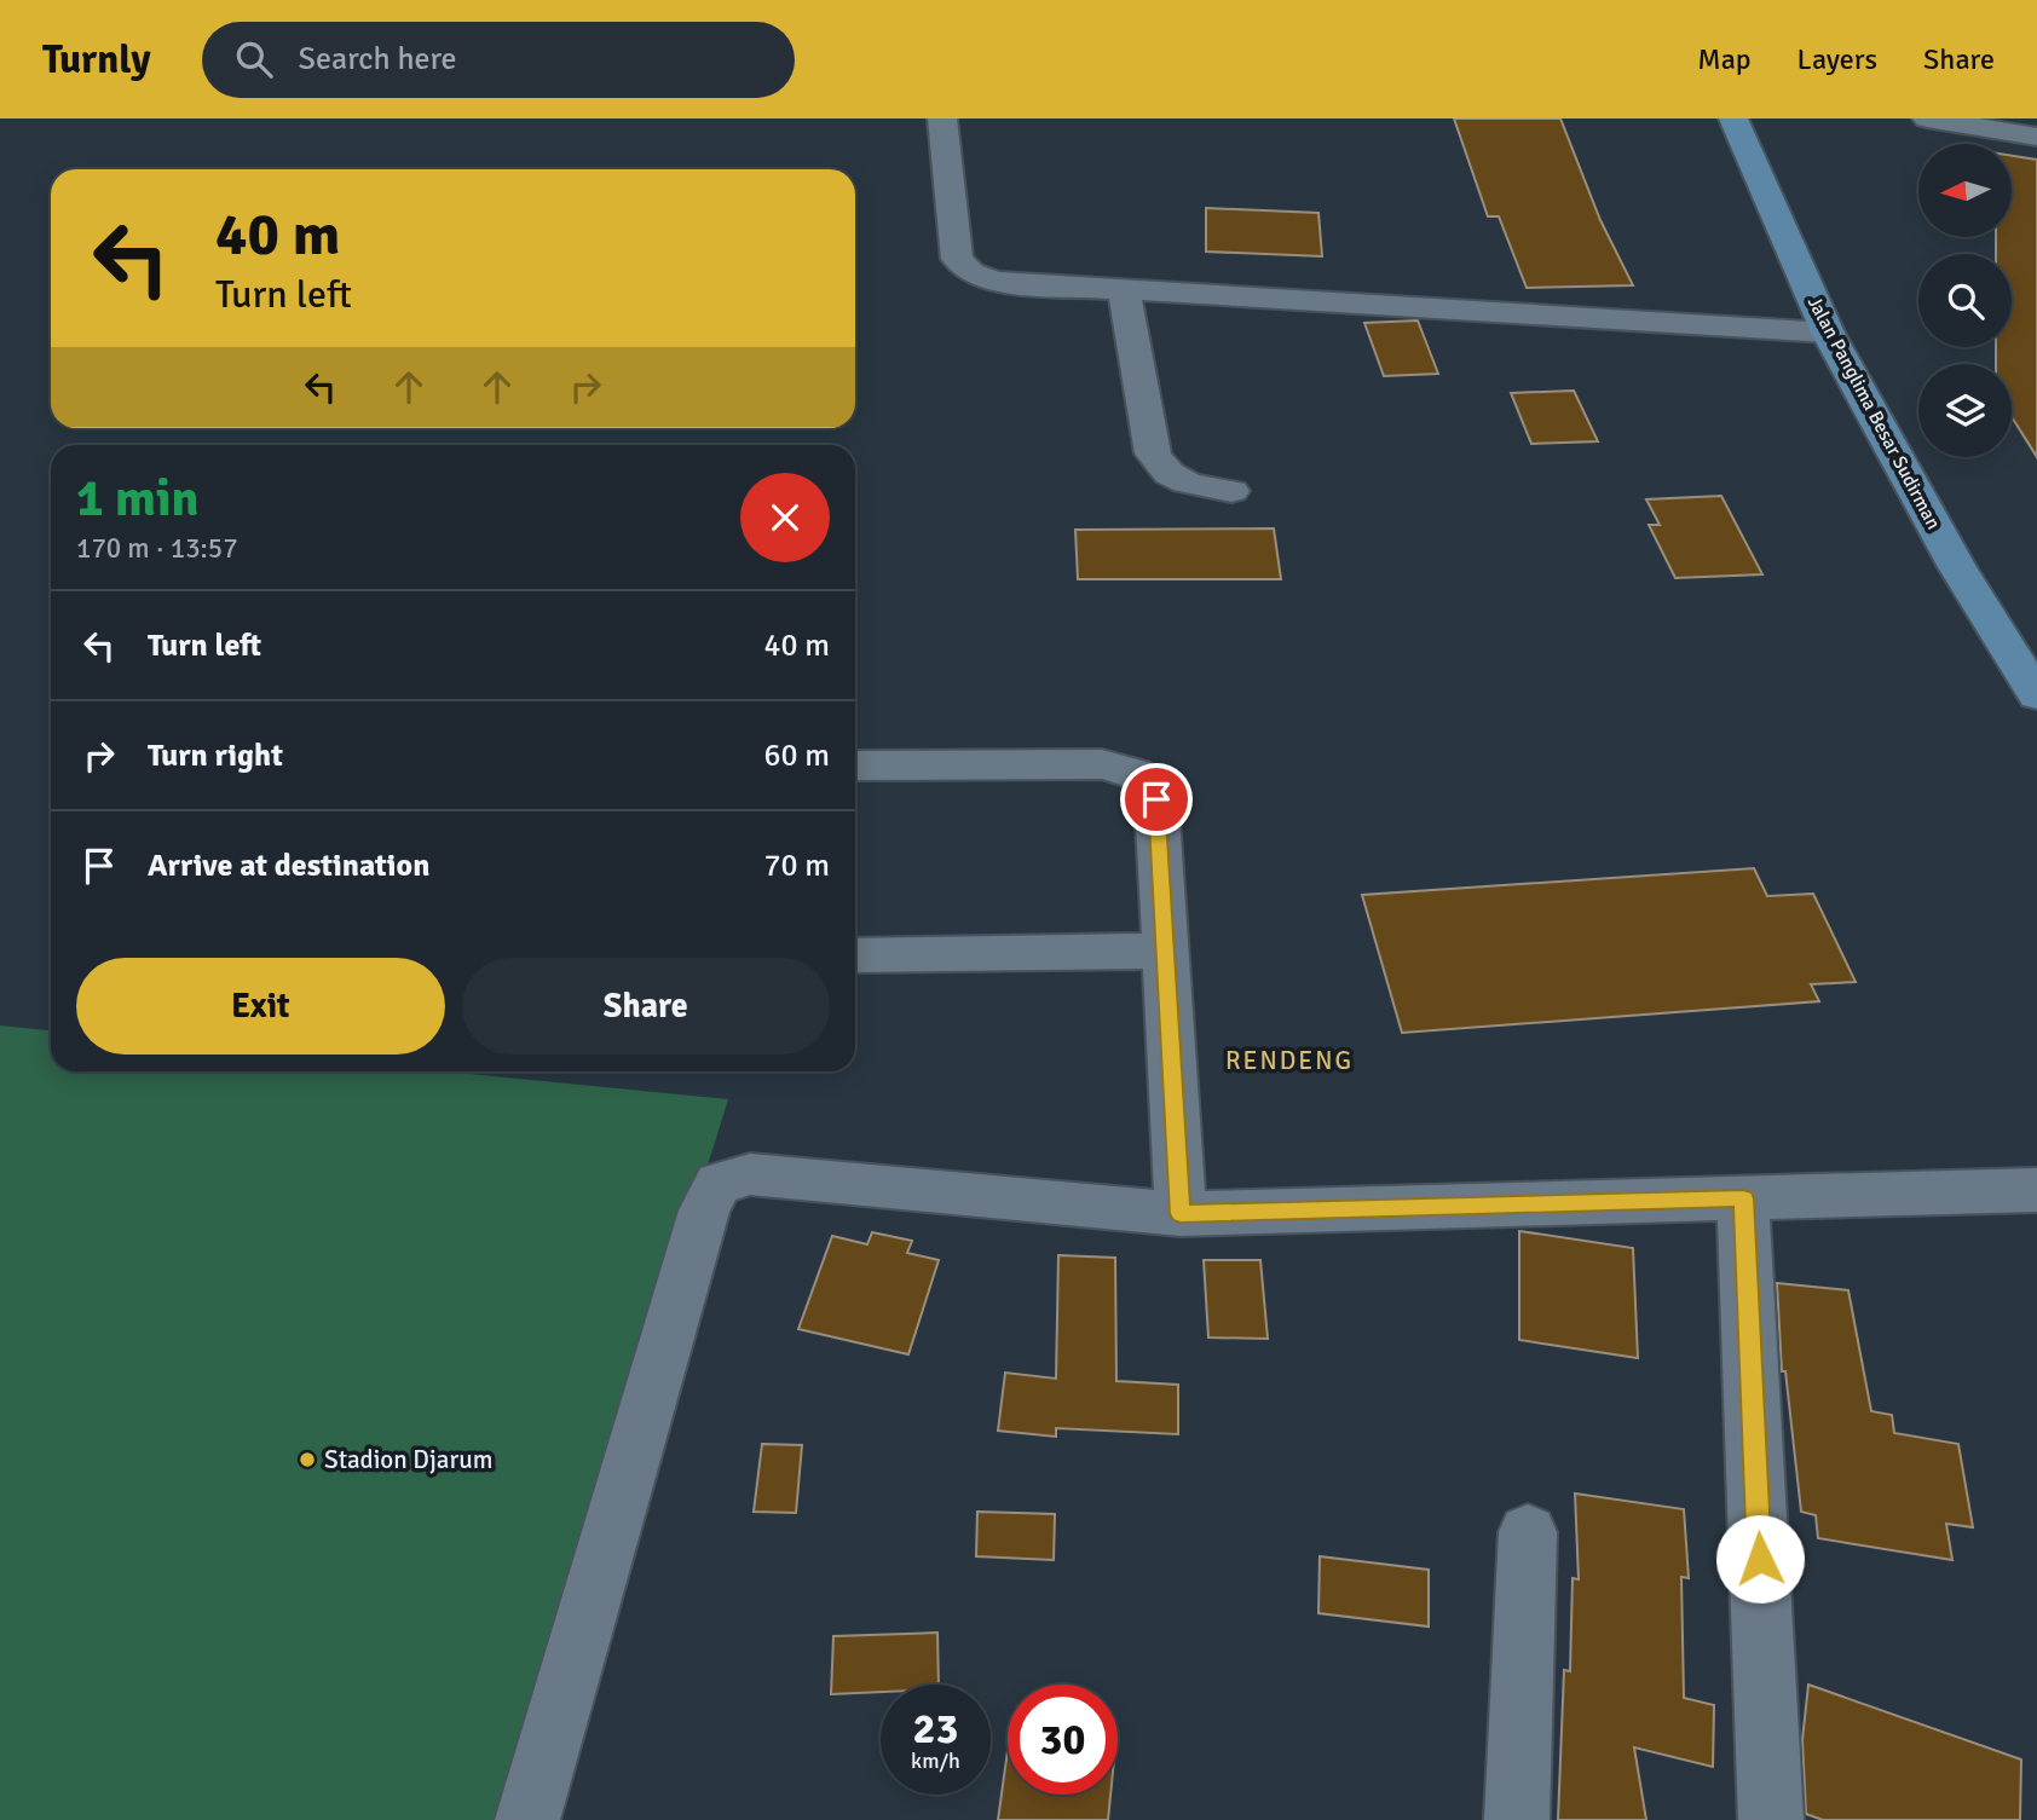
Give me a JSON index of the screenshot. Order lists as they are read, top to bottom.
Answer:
{
  "streets": {
    "main road": ["Jalan Panglima Besar Sudirman"]
  },
  "districts": ["RENDENG"],
  "places": ["Stadion Djarum"],
  "north": "left",
  "page": {
    "header": "Turnly",
    "search": "Search here",
    "nav": ["Map", "Layers", "Share"],
    "turn": ["40 m", "Turn left"],
    "heading": ["1 min", "170 m · 13:57"],
    "list": [
      {
        "name": "Turn left",
        "value": "40 m"
      },
      {
        "name": "Turn right",
        "value": "60 m"
      },
      {
        "name": "Arrive at destination",
        "value": "70 m"
      }
    ],
    "buttons": ["Exit", "Share"],
    "speed": "23 km/h",
    "limit": "30"
  }
}
